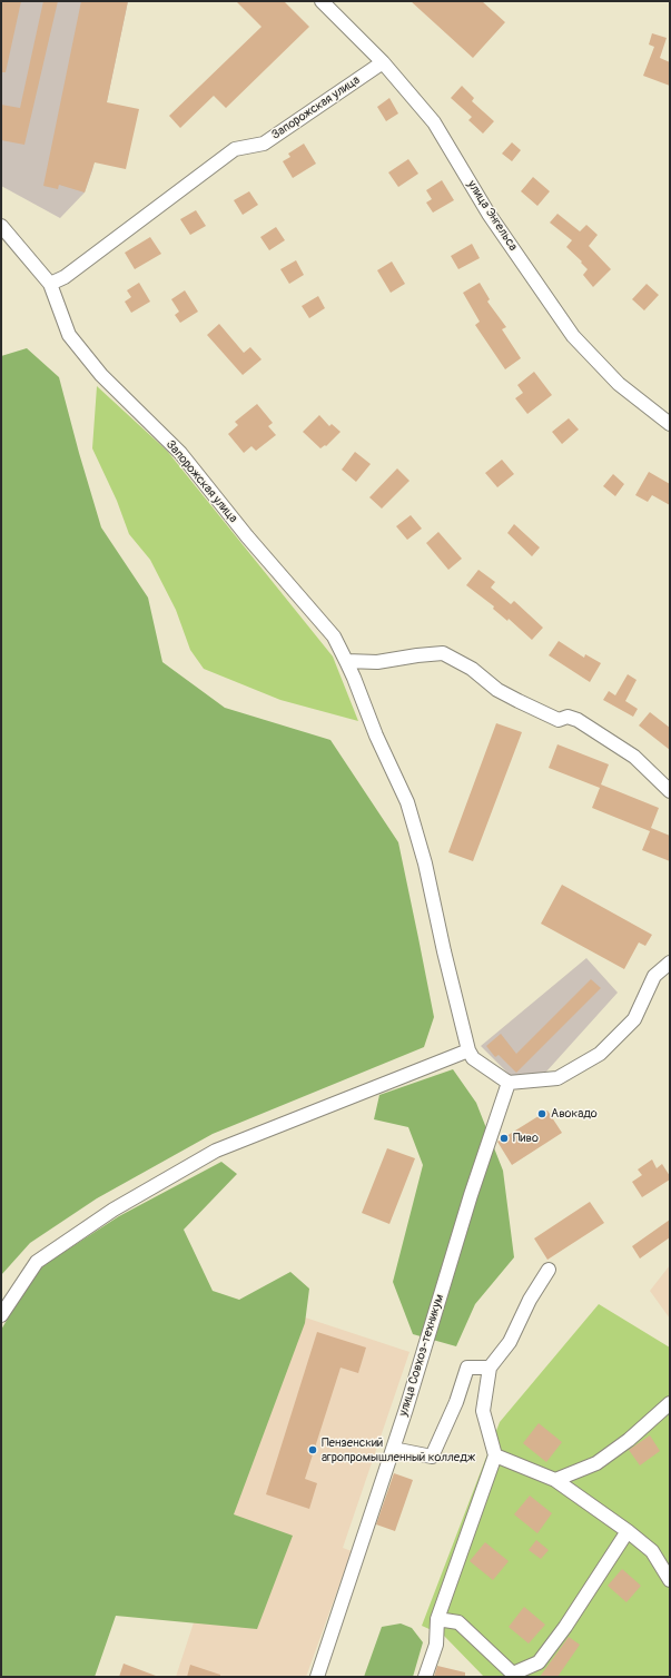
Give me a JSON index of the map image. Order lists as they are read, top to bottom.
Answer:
{
  "streets": {
    "street": ["Запорожская улица", "улица Энгельса", "улица Совхоз-техникум"]
  },
  "crossings": [
    ["Запорожская улица", "улица Энгельса"]
  ],
  "places": ["Авокадо", "Пиво", "Пензенский агропромышленный колледж"]
}
